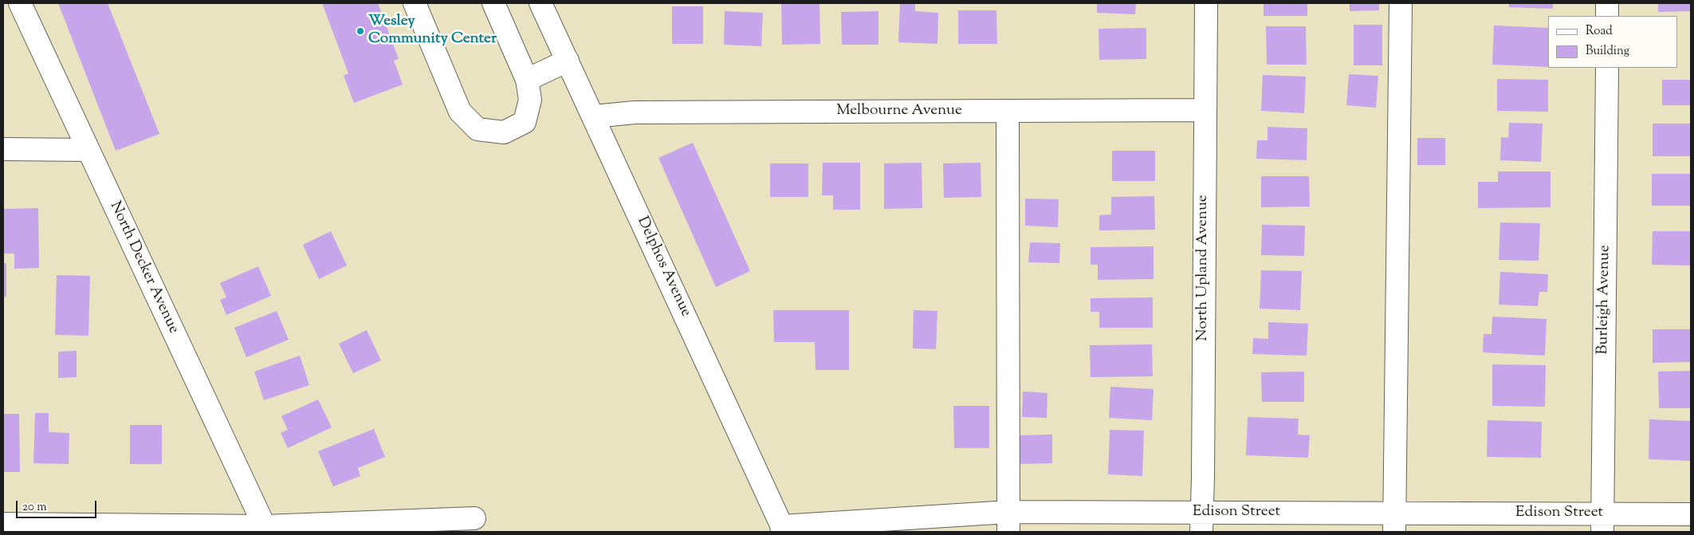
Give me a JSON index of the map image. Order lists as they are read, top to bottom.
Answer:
{
  "streets": {
    "street": [
      "Melbourne Avenue",
      "Delphos Avenue",
      "North Decker Avenue",
      "North Upland Avenue",
      "Burleigh Avenue",
      "Edison Street"
    ]
  },
  "crossings": [
    ["Melbourne Avenue", "Delphos Avenue"],
    ["Melbourne Avenue", "North Upland Avenue"],
    ["Delphos Avenue", "Edison Street"],
    ["North Upland Avenue", "Edison Street"],
    ["Burleigh Avenue", "Edison Street"]
  ],
  "places": ["Wesley Community Center"],
  "legend": ["Road", "Building"],
  "scale_bar": "20 m"
}
